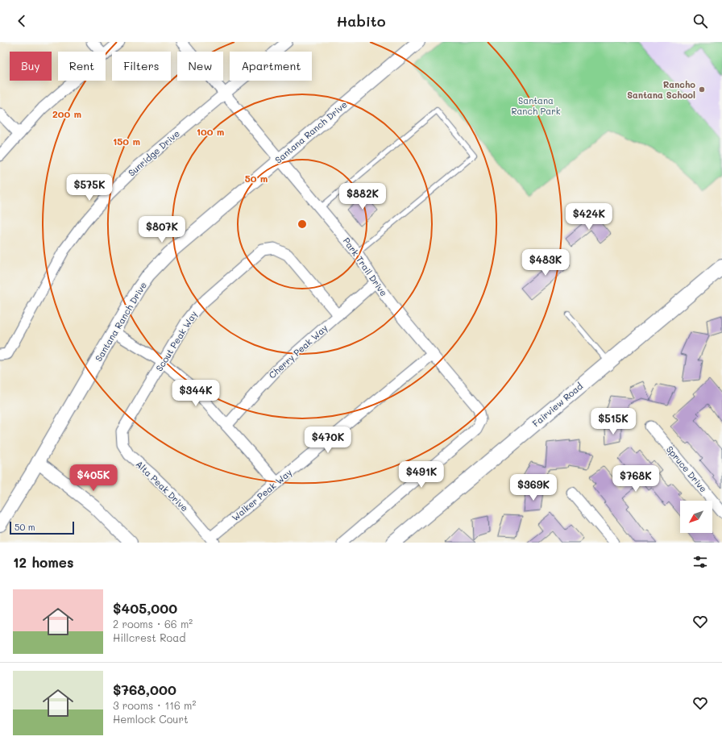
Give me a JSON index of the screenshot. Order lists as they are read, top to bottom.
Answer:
{
  "streets": {
    "main road": ["Fairview Road"],
    "street": [
      "Santana Ranch Drive",
      "Sunridge Drive",
      "Park Trail Drive",
      "Scout Peak Way",
      "Cherry Peak Way",
      "Spruce Drive",
      "Alta Peak Drive",
      "Walker Peak Way"
    ]
  },
  "crossings": [
    ["Santana Ranch Drive", "Park Trail Drive"],
    ["Sunridge Drive", "Park Trail Drive"],
    ["Park Trail Drive", "Cherry Peak Way"],
    ["Park Trail Drive", "Walker Peak Way"],
    ["Scout Peak Way", "Cherry Peak Way"],
    ["Scout Peak Way", "Alta Peak Drive"],
    ["Alta Peak Drive", "Walker Peak Way"]
  ],
  "parks": ["Santana Ranch Park"],
  "places": ["Rancho Santana School"],
  "scale_bar": "50 m",
  "north": "bottom left",
  "page": {
    "header": "Habito",
    "chip": [
      "Buy",
      "Rent",
      "Filters",
      "New",
      "Apartment"
    ],
    "price": [
      "$575K",
      "$882K",
      "$424K",
      "$807K",
      "$483K",
      "$344K",
      "$515K",
      "$470K",
      "$491K",
      "$405K",
      "$768K",
      "$369K"
    ],
    "scale": "50 m",
    "heading": "12 homes",
    "list": [
      {
        "name": "$405,000",
        "note": "2 rooms · 66 m² · Hillcrest Road"
      },
      {
        "name": "$768,000",
        "note": "3 rooms · 116 m² · Hemlock Court"
      }
    ]
  },
  "rings": [
    "200 m",
    "100 m",
    "150 m",
    "50 m"
  ]
}
